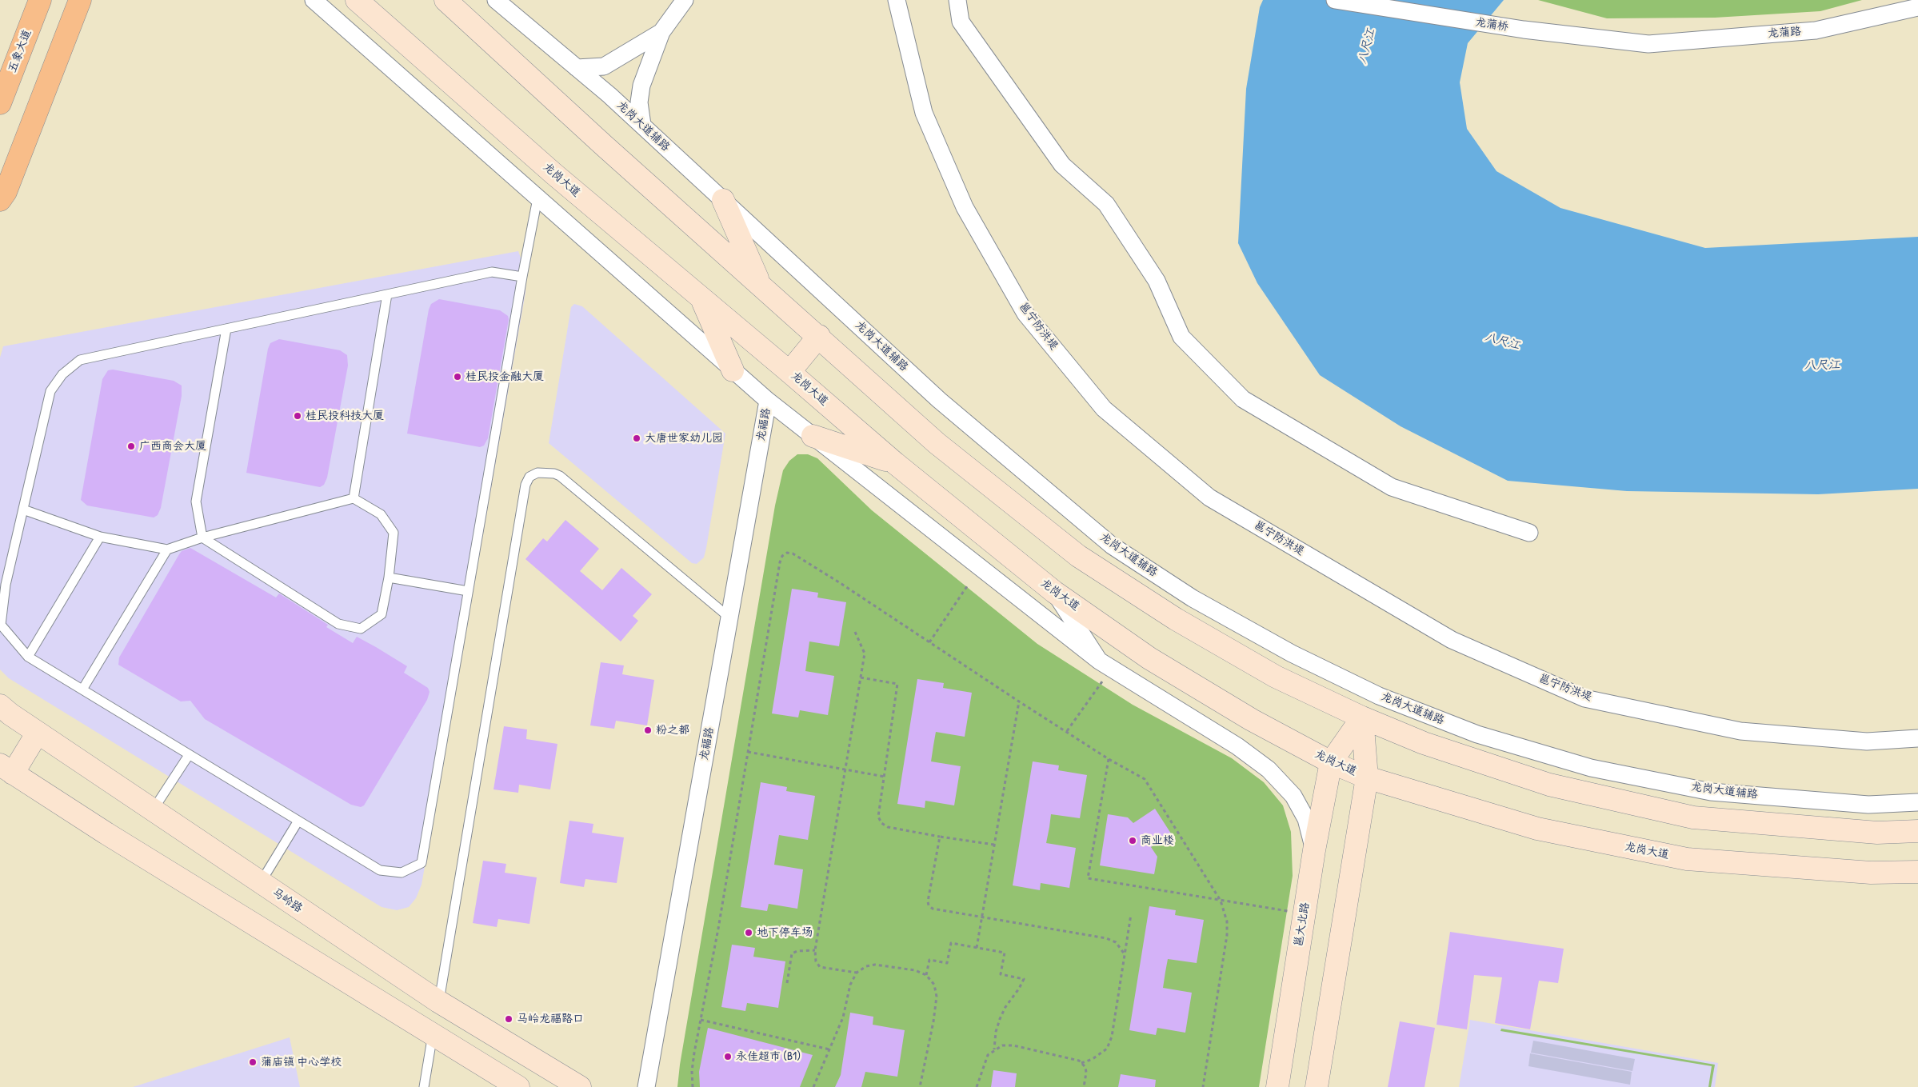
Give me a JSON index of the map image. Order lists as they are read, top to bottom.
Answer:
{
  "streets": {
    "main road": [
      "五象大道",
      "龙岗大道",
      "马岭路",
      "邕大北路"
    ],
    "street": [
      "龙蒲桥",
      "龙蒲路",
      "龙岗大道辅路",
      "邕宁防洪堤",
      "龙福路"
    ]
  },
  "crossings": [
    ["龙蒲桥", "龙蒲路"],
    ["龙岗大道", "邕大北路"]
  ],
  "water": ["八尺江"],
  "places": [
    "桂民投金融大厦",
    "桂民投科技大厦",
    "大唐世家幼儿园",
    "广西商会大厦",
    "粉之都",
    "商业楼",
    "地下停车场",
    "马岭龙福路口",
    "永佳超市 (B1)",
    "蒲庙镇 中心学校"
  ]
}
